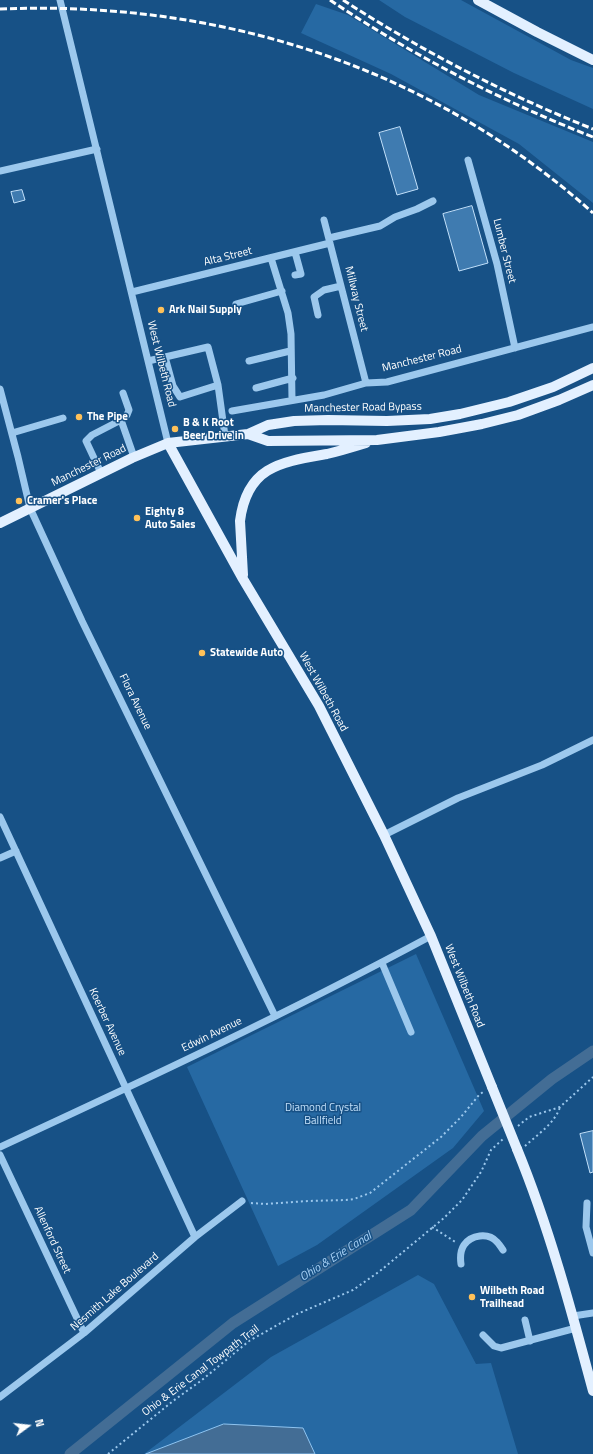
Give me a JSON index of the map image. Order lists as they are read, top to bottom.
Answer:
{
  "streets": {
    "main road": ["Manchester Road", "West Wilbeth Road", "Manchester Road Bypass"],
    "street": [
      "Lumber Street",
      "Alta Street",
      "Millway Street",
      "Flora Avenue",
      "Koerber Avenue",
      "Edwin Avenue",
      "Allenford Street",
      "Nesmith Lake Boulevard"
    ],
    "path": ["Ohio & Erie Canal Towpath Trail"]
  },
  "crossings": [
    ["Lumber Street", "Manchester Road"],
    ["Alta Street", "Millway Street"],
    ["Alta Street", "West Wilbeth Road"],
    ["Millway Street", "Manchester Road"],
    ["Manchester Road", "West Wilbeth Road"],
    ["Manchester Road", "Manchester Road Bypass"],
    ["Manchester Road", "Flora Avenue"],
    ["West Wilbeth Road", "Manchester Road Bypass"],
    ["West Wilbeth Road", "Edwin Avenue"],
    ["Flora Avenue", "Edwin Avenue"],
    ["Koerber Avenue", "Edwin Avenue"],
    ["Koerber Avenue", "Nesmith Lake Boulevard"],
    ["Allenford Street", "Nesmith Lake Boulevard"]
  ],
  "water": ["Ohio & Erie Canal"],
  "parks": ["Diamond Crystal Ballfield"],
  "places": [
    "Ark Nail Supply",
    "The Pipe",
    "B & K Root Beer Drive in",
    "Cramer's Place",
    "Eighty 8 Auto Sales",
    "Statewide Auto",
    "Wilbeth Road Trailhead"
  ],
  "north": "right"
}
